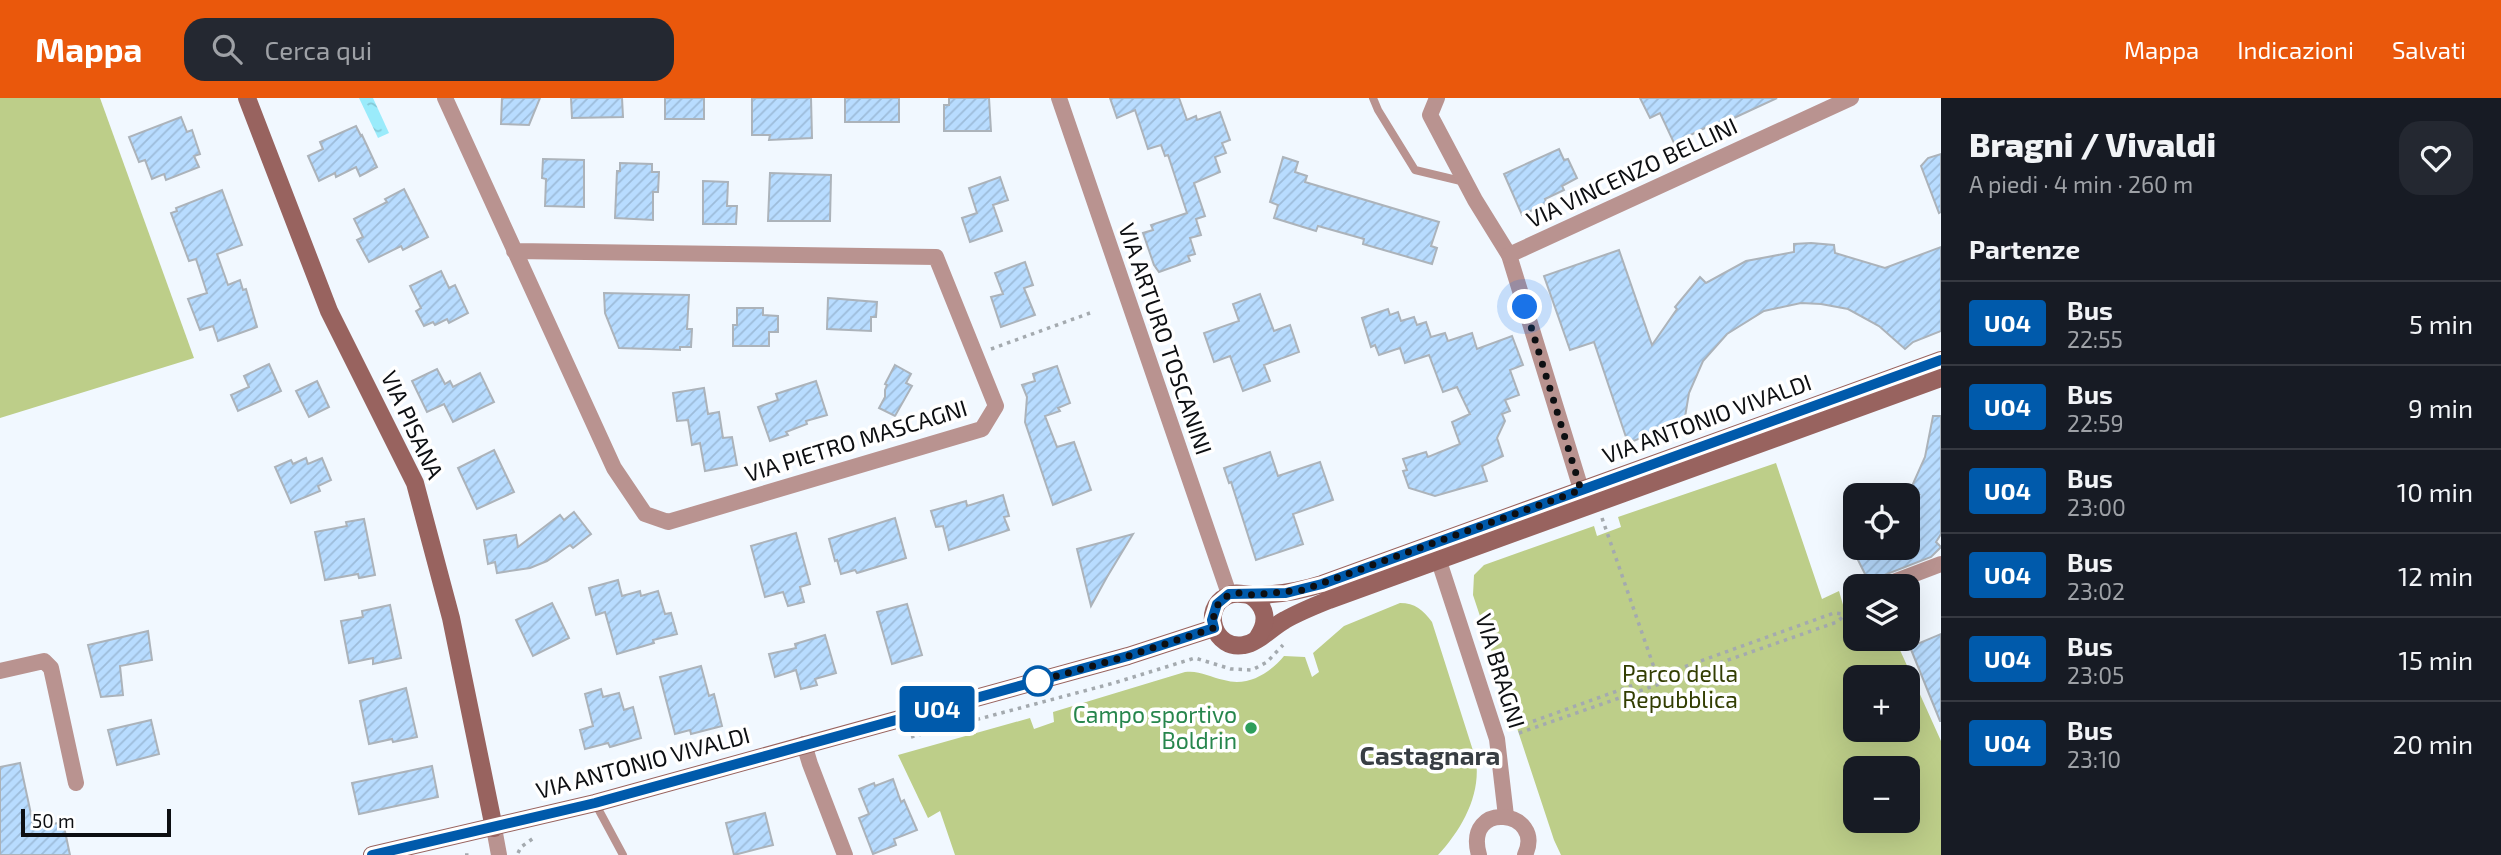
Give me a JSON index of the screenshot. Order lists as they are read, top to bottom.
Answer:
{
  "streets": {
    "street": [
      "VIA VINCENZO BELLINI",
      "VIA ARTURO TOSCANINI",
      "VIA ANTONIO VIVALDI",
      "VIA PISANA",
      "VIA PIETRO MASCAGNI",
      "VIA BRAGNI"
    ]
  },
  "crossings": [
    ["VIA ARTURO TOSCANINI", "VIA ANTONIO VIVALDI"],
    ["VIA ANTONIO VIVALDI", "VIA PISANA"],
    ["VIA ANTONIO VIVALDI", "VIA BRAGNI"]
  ],
  "districts": ["Castagnara"],
  "parks": ["Parco della Repubblica"],
  "places": ["Campo sportivo Boldrin"],
  "lines": ["bus line U04"],
  "scale_bar": "50 m",
  "page": {
    "header": "Mappa",
    "search": "Cerca qui",
    "nav": ["Mappa", "Indicazioni", "Salvati"],
    "on_map": "U04",
    "heading": [
      ["Bragni / Vivaldi", "A piedi · 4 min · 260 m"],
      "Partenze"
    ],
    "list": [
      {
        "mark": "U04",
        "name": "Bus",
        "note": "22:55",
        "value": "5 min"
      },
      {
        "mark": "U04",
        "name": "Bus",
        "note": "22:59",
        "value": "9 min"
      },
      {
        "mark": "U04",
        "name": "Bus",
        "note": "23:00",
        "value": "10 min"
      },
      {
        "mark": "U04",
        "name": "Bus",
        "note": "23:02",
        "value": "12 min"
      },
      {
        "mark": "U04",
        "name": "Bus",
        "note": "23:05",
        "value": "15 min"
      },
      {
        "mark": "U04",
        "name": "Bus",
        "note": "23:10",
        "value": "20 min"
      }
    ],
    "map_buttons": ["+", "−"],
    "scale": "50 m"
  }
}
